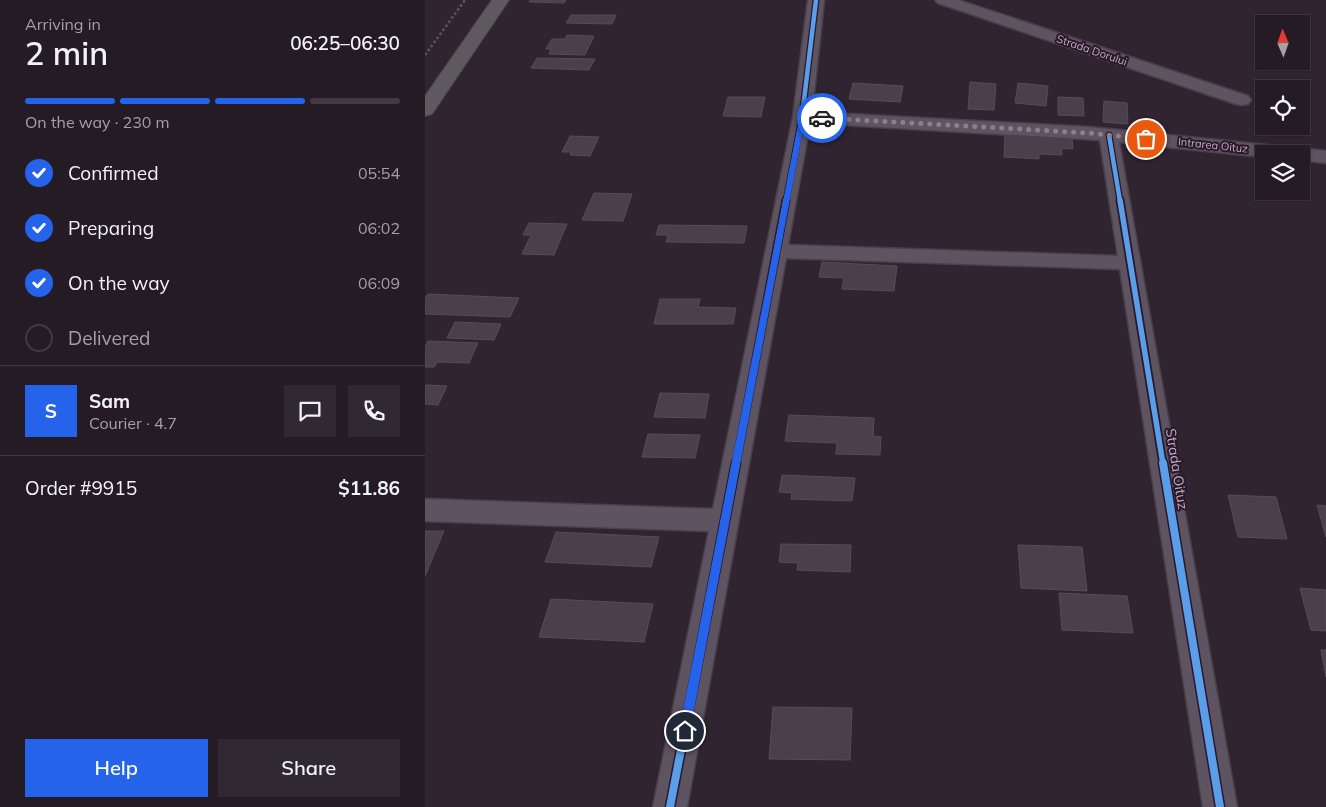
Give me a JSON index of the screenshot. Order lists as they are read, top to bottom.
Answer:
{
  "streets": {
    "street": ["Strada Dorului", "Intrarea Oituz", "Strada Oituz"]
  },
  "crossings": [
    ["Intrarea Oituz", "Strada Oituz"]
  ],
  "north": "top",
  "page": {
    "heading": ["2 min", "Arriving in", "06:25–06:30"],
    "panel": [
      "Sam",
      "Courier · 4.7",
      "Order #9915",
      "$11.86"
    ],
    "bar": "On the way · 230 m",
    "list": [
      ["Confirmed", "05:54"],
      ["Preparing", "06:02"],
      ["On the way", "06:09"],
      "Delivered"
    ],
    "round": "S",
    "buttons": ["Help", "Share"]
  }
}
